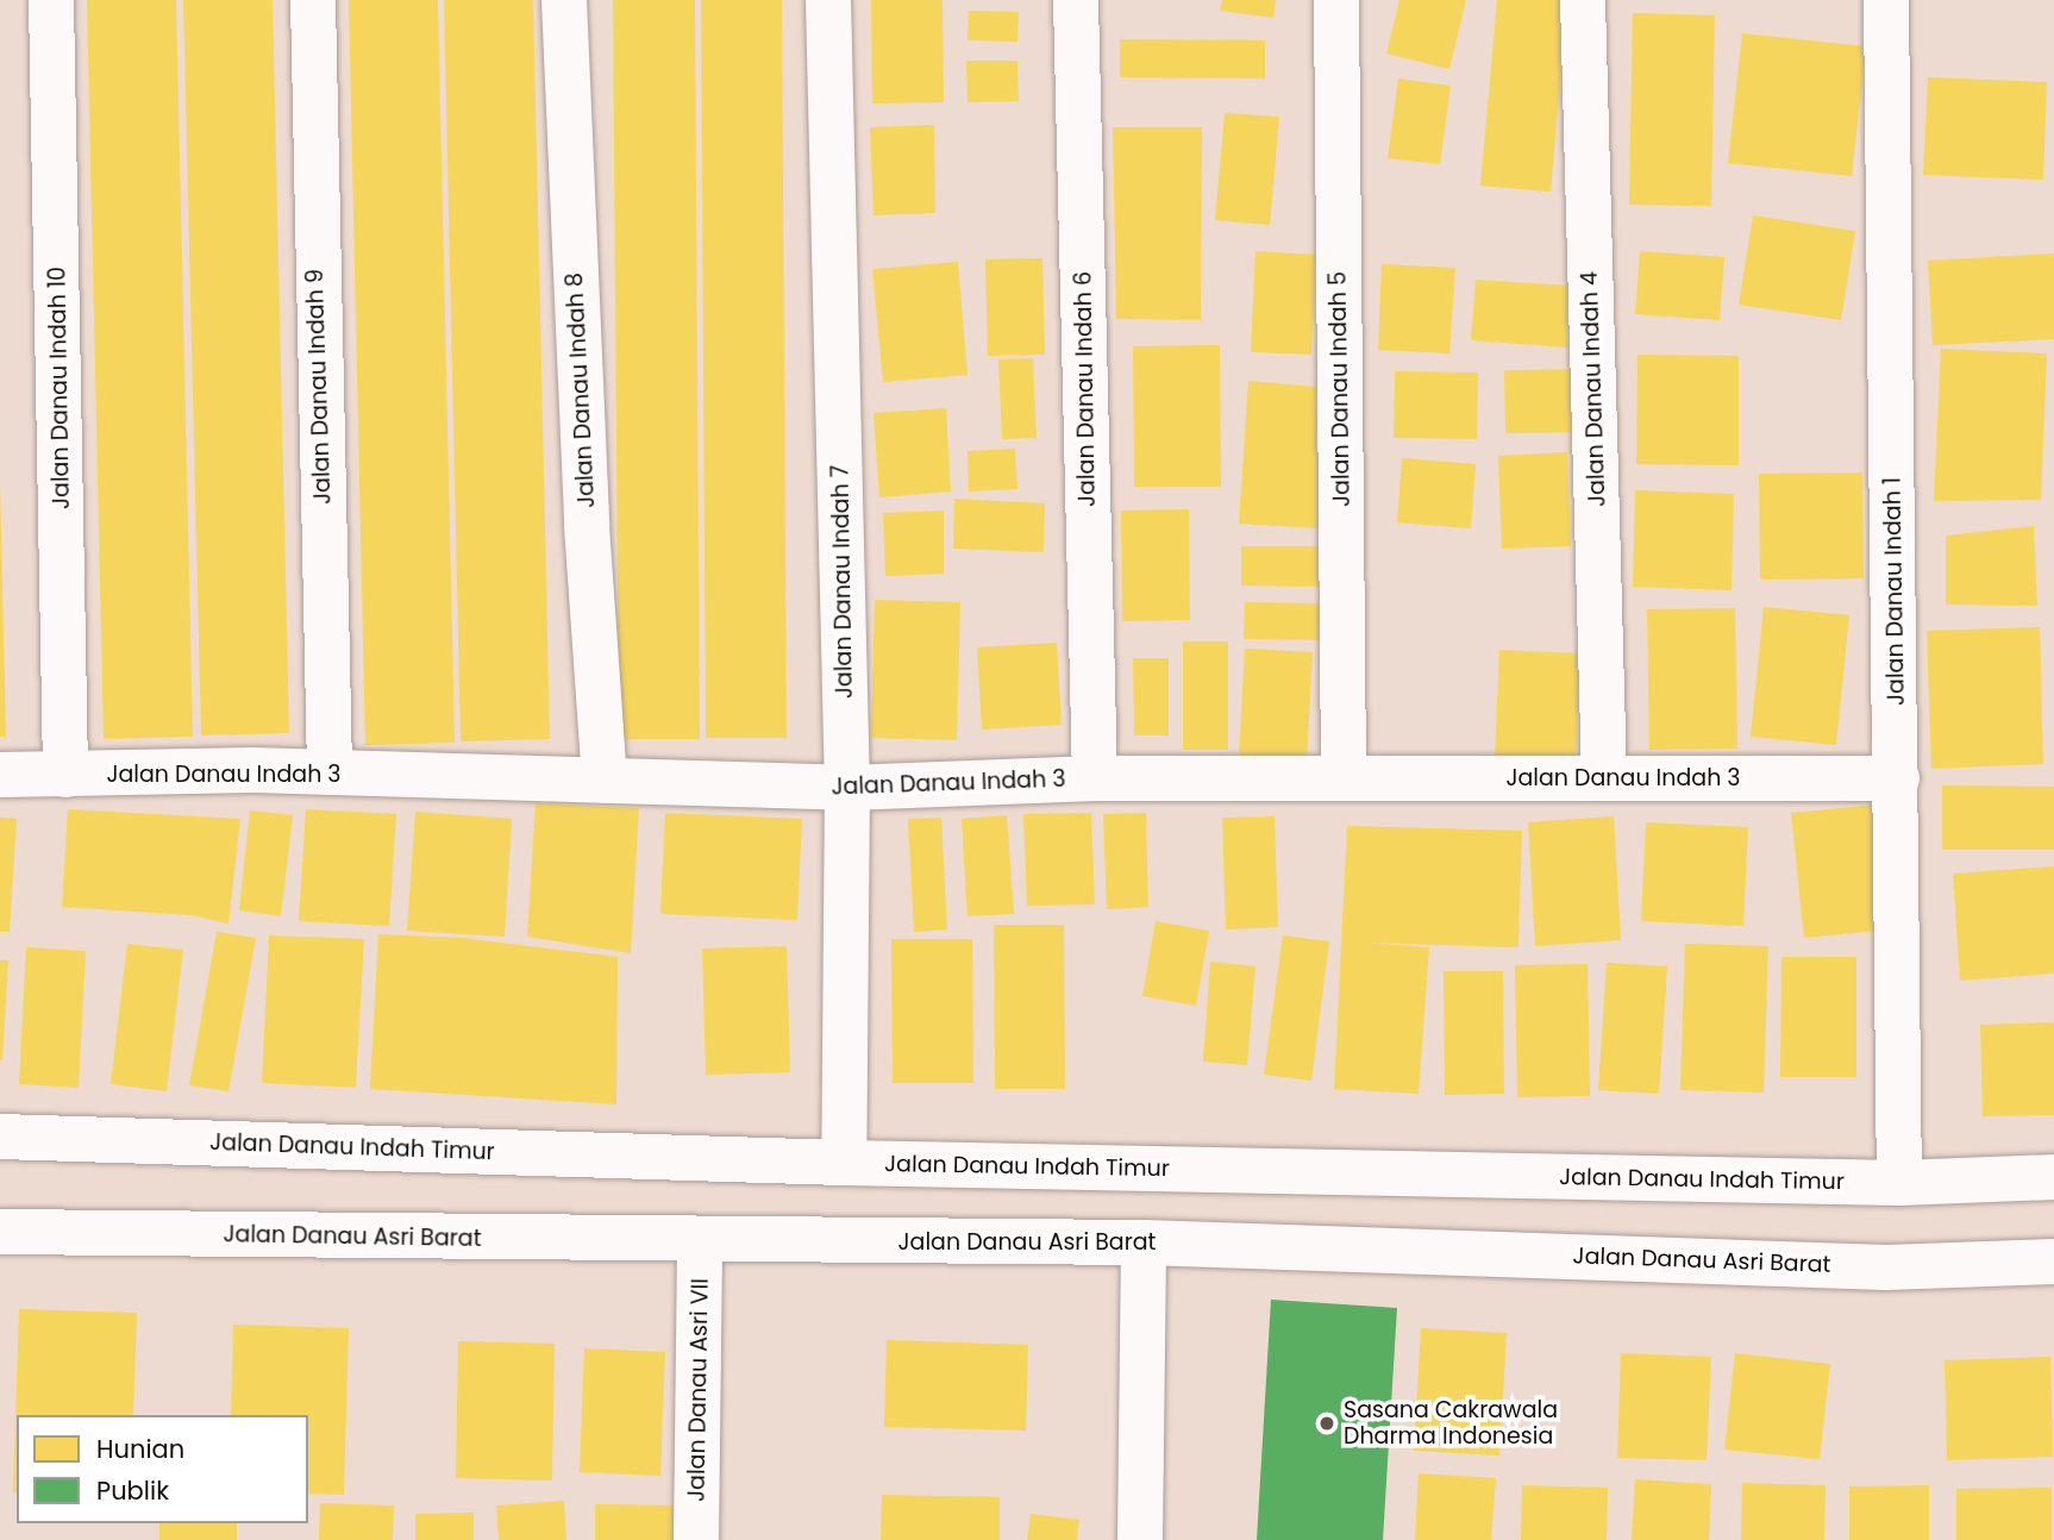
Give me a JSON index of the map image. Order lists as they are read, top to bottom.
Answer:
{
  "streets": {
    "street": [
      "Jalan Danau Indah 9",
      "Jalan Danau Indah 10",
      "Jalan Danau Indah 6",
      "Jalan Danau Indah 5",
      "Jalan Danau Indah 4",
      "Jalan Danau Indah 8",
      "Jalan Danau Indah 7",
      "Jalan Danau Indah 1",
      "Jalan Danau Indah 3",
      "Jalan Danau Indah Timur",
      "Jalan Danau Asri Barat",
      "Jalan Danau Asri VII"
    ]
  },
  "crossings": [
    ["Jalan Danau Indah 9", "Jalan Danau Indah 3"],
    ["Jalan Danau Indah 10", "Jalan Danau Indah 3"],
    ["Jalan Danau Indah 6", "Jalan Danau Indah 3"],
    ["Jalan Danau Indah 5", "Jalan Danau Indah 3"],
    ["Jalan Danau Indah 4", "Jalan Danau Indah 3"],
    ["Jalan Danau Indah 8", "Jalan Danau Indah 3"],
    ["Jalan Danau Indah 7", "Jalan Danau Indah 3"],
    ["Jalan Danau Indah 7", "Jalan Danau Indah Timur"],
    ["Jalan Danau Indah 1", "Jalan Danau Indah 3"],
    ["Jalan Danau Indah 1", "Jalan Danau Indah Timur"],
    ["Jalan Danau Asri Barat", "Jalan Danau Asri VII"]
  ],
  "places": ["Sasana Cakrawala Dharma Indonesia"],
  "legend": ["Hunian", "Publik"]
}
